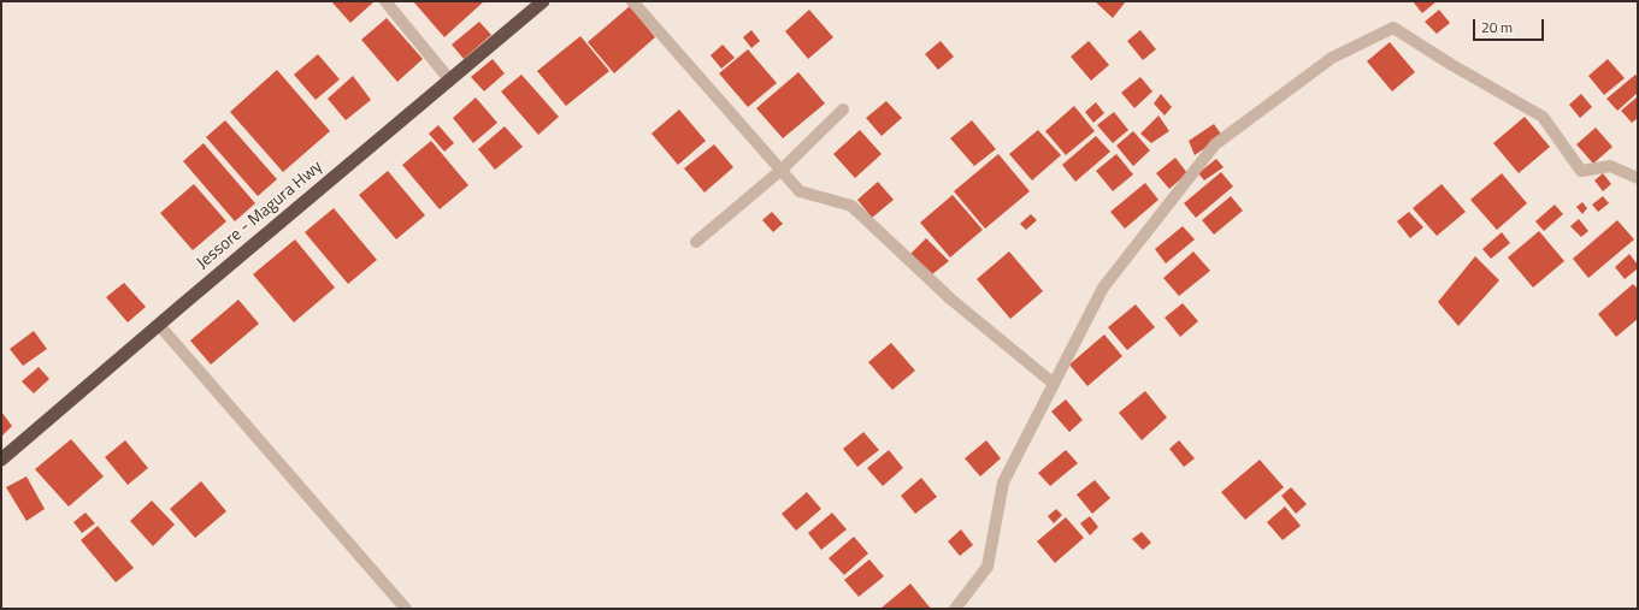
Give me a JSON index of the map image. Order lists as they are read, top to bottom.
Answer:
{
  "streets": {
    "highway": ["Jessore - Magura Hwy"]
  },
  "scale_bar": "20 m"
}
